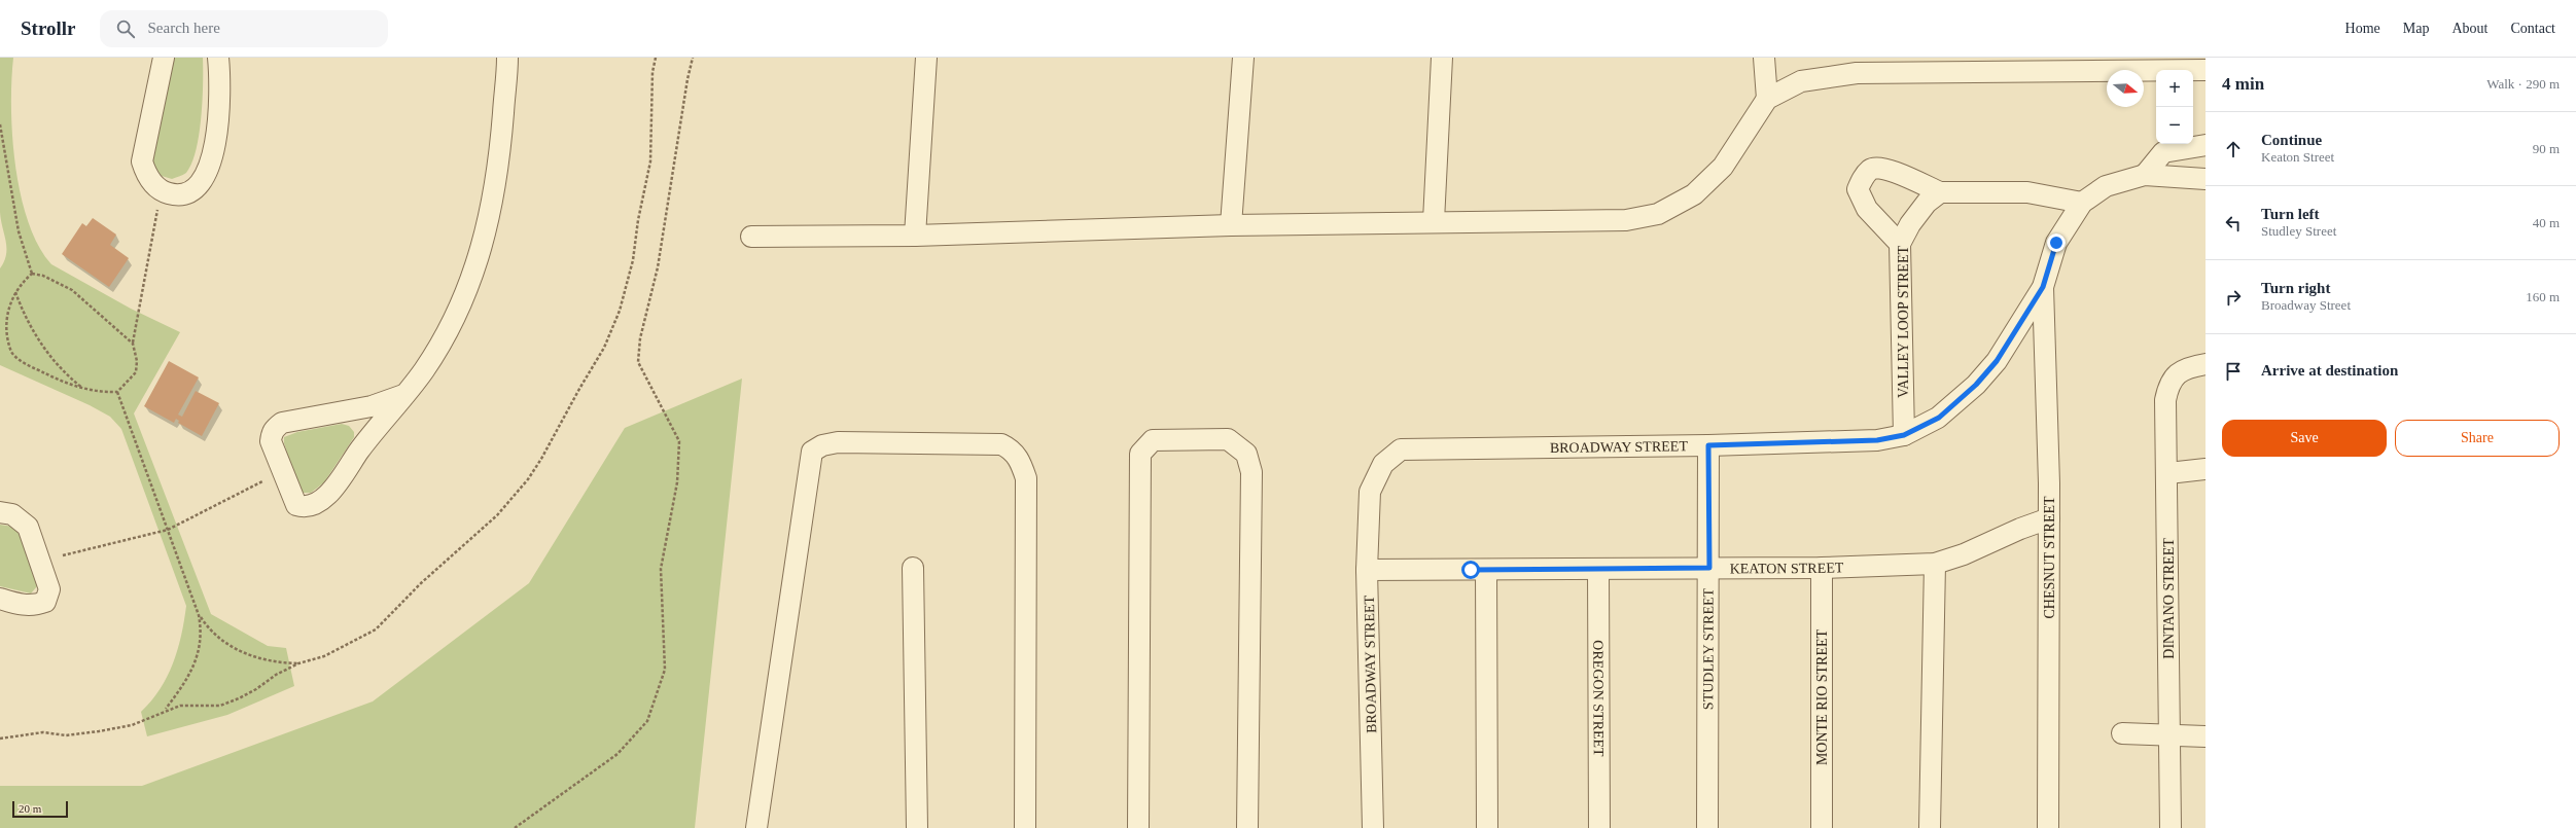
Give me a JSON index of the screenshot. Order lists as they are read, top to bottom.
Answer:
{
  "streets": {
    "street": [
      "VALLEY LOOP STREET",
      "BROADWAY STREET",
      "CHESNUT STREET",
      "KEATON STREET",
      "DINTANO STREET",
      "STUDLEY STREET",
      "MONTE RIO STREET",
      "OREGON STREET"
    ]
  },
  "crossings": [
    ["VALLEY LOOP STREET", "BROADWAY STREET"],
    ["BROADWAY STREET", "CHESNUT STREET"],
    ["BROADWAY STREET", "KEATON STREET"],
    ["BROADWAY STREET", "STUDLEY STREET"],
    ["CHESNUT STREET", "KEATON STREET"],
    ["KEATON STREET", "STUDLEY STREET"],
    ["KEATON STREET", "MONTE RIO STREET"],
    ["KEATON STREET", "OREGON STREET"]
  ],
  "scale_bar": "20 m",
  "north": "right",
  "page": {
    "header": "Strollr",
    "search": "Search here",
    "nav": [
      "Home",
      "Map",
      "About",
      "Contact"
    ],
    "heading": ["4 min", "Walk · 290 m"],
    "map_buttons": ["+", "−"],
    "list": [
      ["Continue", "Keaton Street", "90 m"],
      ["Turn left", "Studley Street", "40 m"],
      ["Turn right", "Broadway Street", "160 m"],
      "Arrive at destination"
    ],
    "buttons": ["Save", "Share"],
    "scale": "20 m"
  }
}
